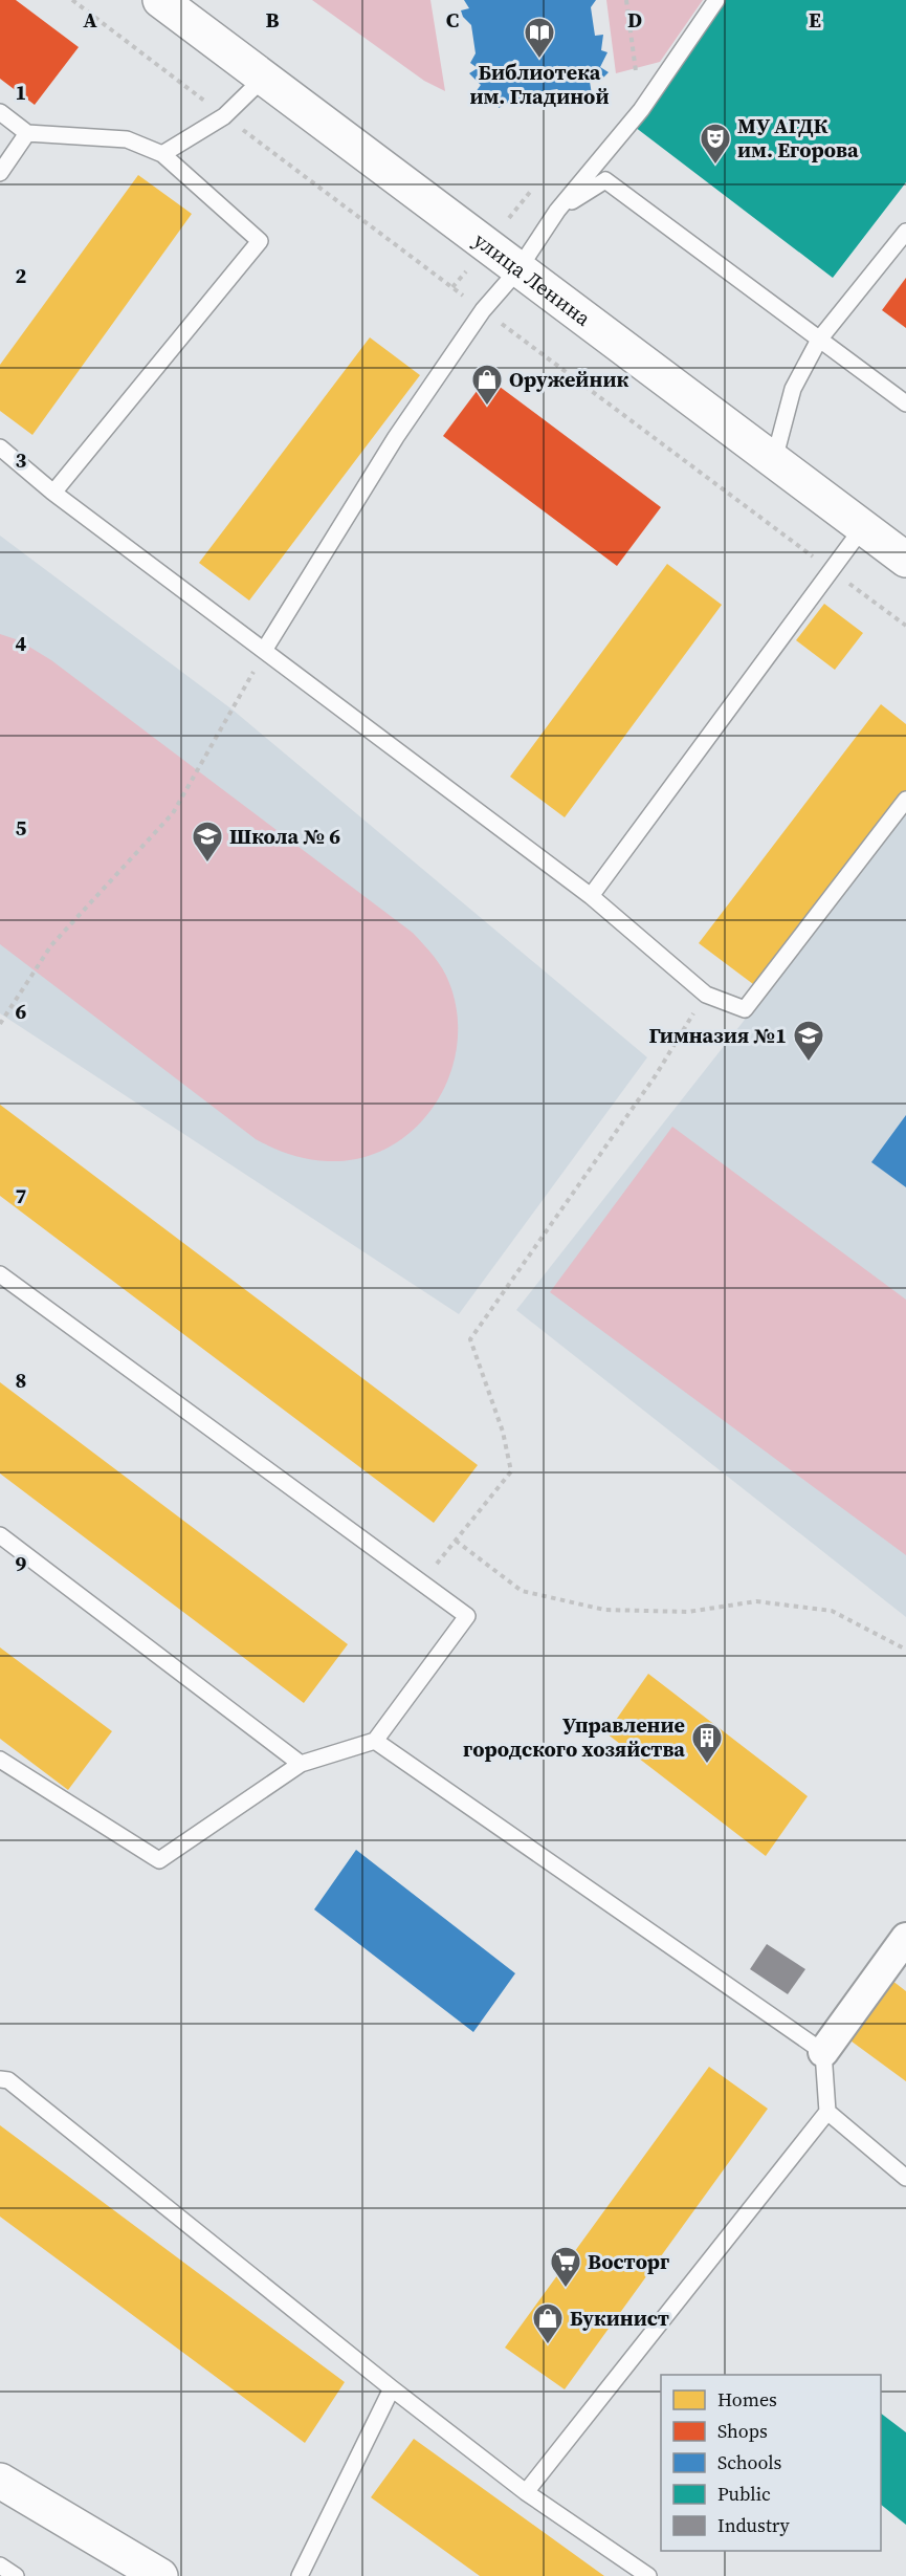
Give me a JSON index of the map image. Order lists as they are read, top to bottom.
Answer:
{
  "streets": {
    "street": ["улица Ленина"]
  },
  "places": {
    "library": ["Библиотека им. Гладиной"],
    "theatre": ["МУ АГДК им. Егорова"],
    "shop": ["Оружейник", "Букинист"],
    "school or university": ["Школа № 6", "Гимназия №1"],
    "building": ["Управление городского хозяйства"],
    "supermarket": ["Восторг"]
  },
  "legend": [
    "Homes",
    "Shops",
    "Schools",
    "Public",
    "Industry"
  ],
  "grid": {
    "columns": [
      "A",
      "B",
      "C",
      "D",
      "E"
    ],
    "rows": [
      "1",
      "2",
      "3",
      "4",
      "5",
      "6",
      "7",
      "8",
      "9"
    ]
  }
}
